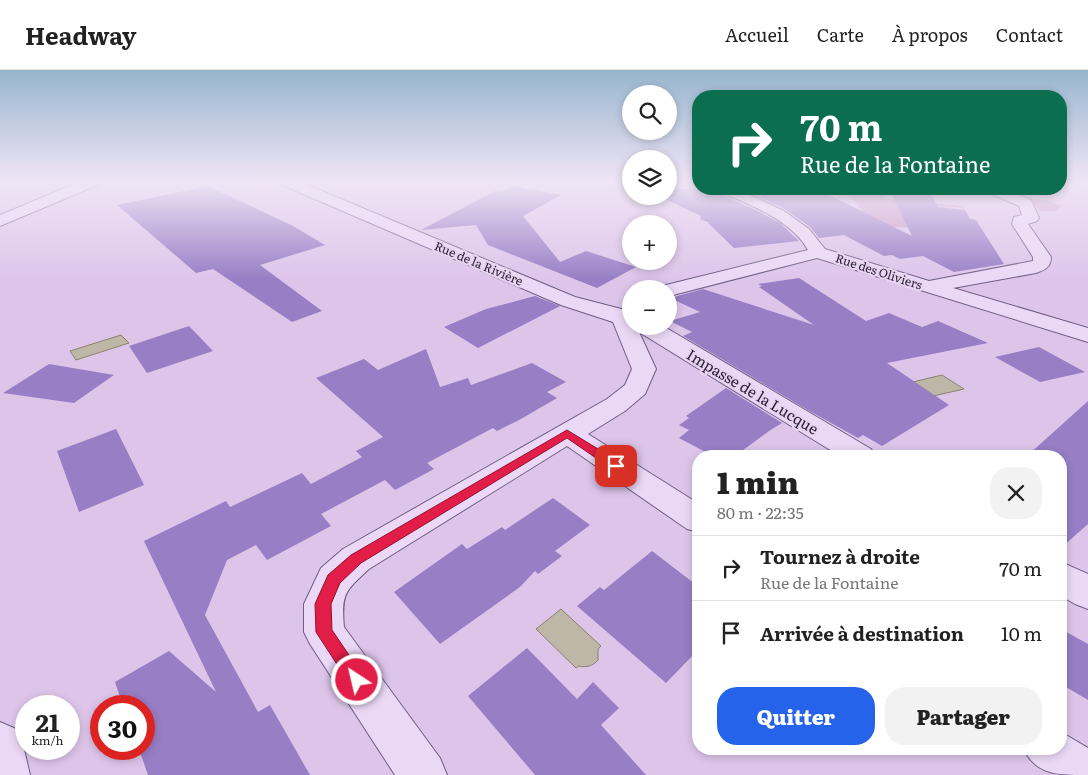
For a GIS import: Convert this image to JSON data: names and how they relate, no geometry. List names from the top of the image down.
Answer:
{
  "streets": {
    "street": ["Rue de la Rivière", "Rue des Oliviers", "Impasse de la Lucque"]
  },
  "page": {
    "header": "Headway",
    "nav": [
      "Accueil",
      "Carte",
      "À propos",
      "Contact"
    ],
    "map_buttons": ["+", "−"],
    "turn": ["70 m", "Rue de la Fontaine"],
    "heading": ["1 min", "80 m · 22:35"],
    "list": [
      {
        "name": "Tournez à droite",
        "note": "Rue de la Fontaine",
        "value": "70 m"
      },
      {
        "name": "Arrivée à destination",
        "value": "10 m"
      }
    ],
    "buttons": ["Quitter", "Partager"],
    "speed": "21 km/h",
    "limit": "30"
  }
}
